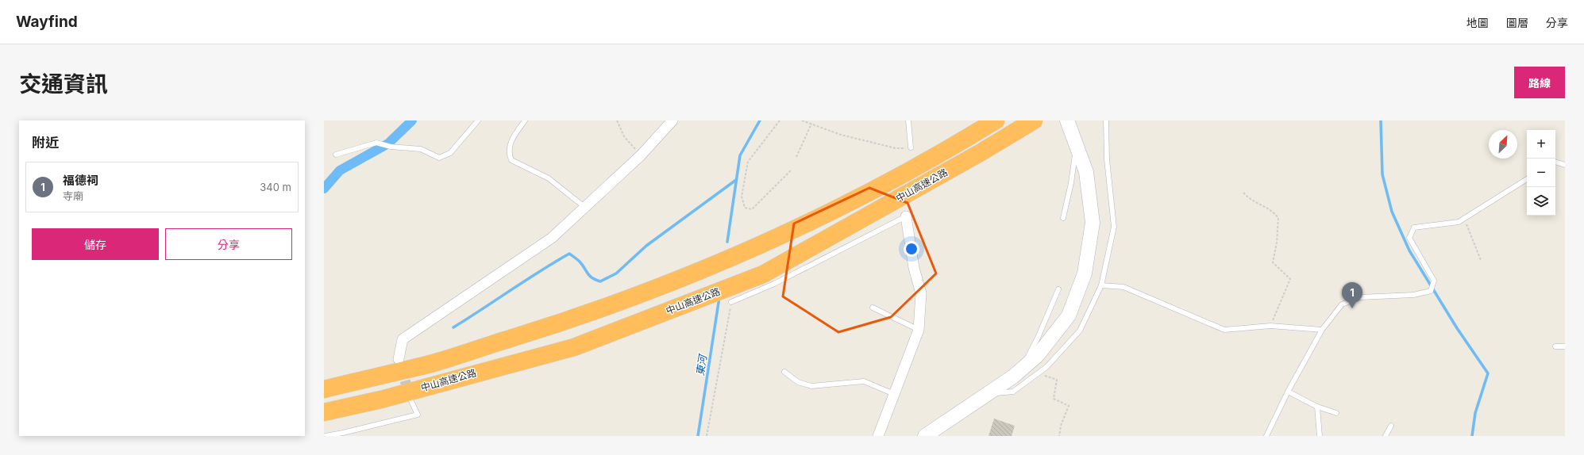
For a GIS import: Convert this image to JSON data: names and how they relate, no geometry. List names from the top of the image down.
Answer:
{
  "streets": {
    "highway": ["中山高速公路"]
  },
  "water": ["東河"],
  "north": "top right",
  "page": {
    "header": "Wayfind",
    "nav": ["地圖", "圖層", "分享"],
    "title": "交通資訊",
    "buttons": [
      "路線",
      ["儲存", "分享"]
    ],
    "heading": "附近",
    "map_buttons": ["+", "−"],
    "list": [
      {
        "mark": "1",
        "name": "福德祠",
        "note": "寺廟",
        "value": "340 m"
      }
    ],
    "pins": "1"
  }
}
